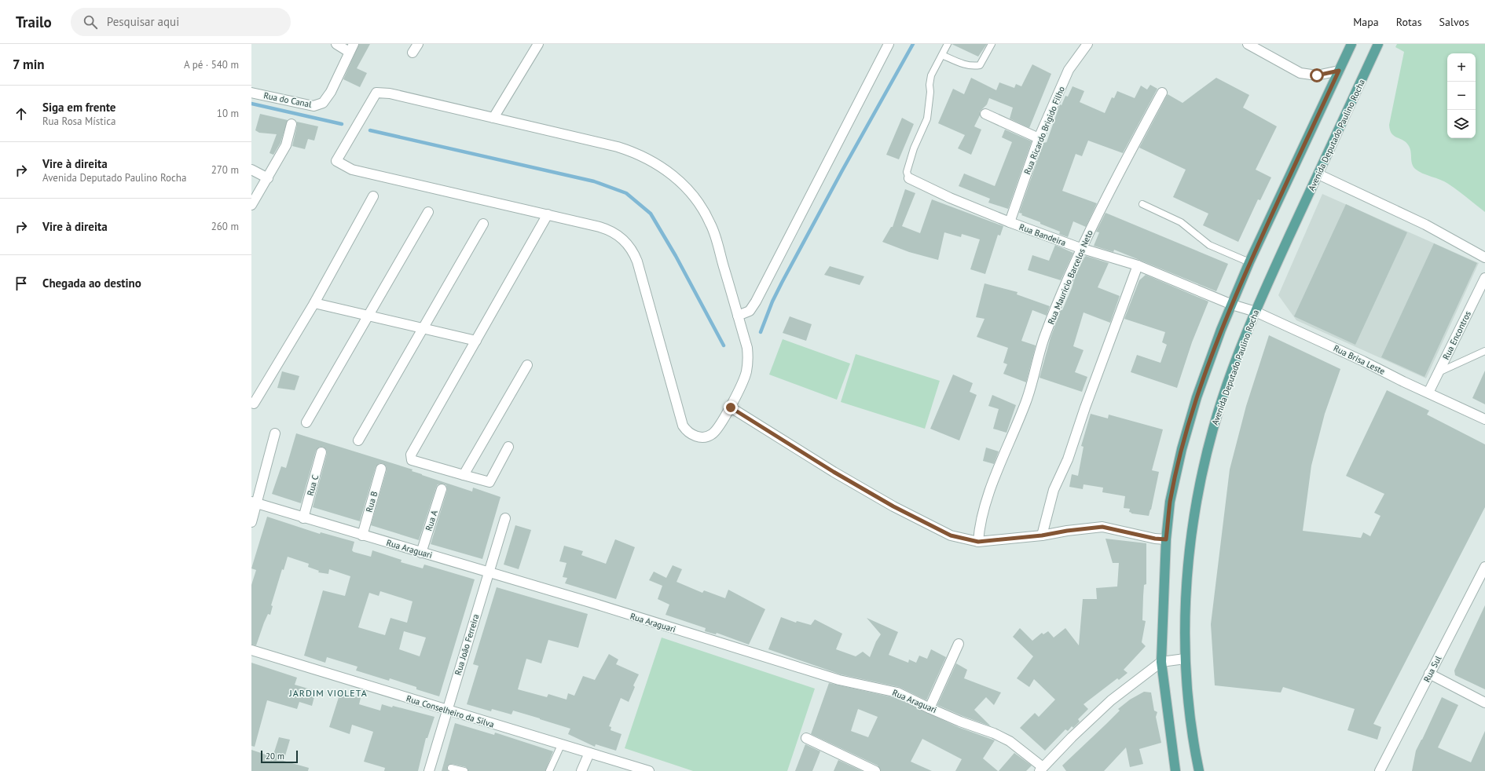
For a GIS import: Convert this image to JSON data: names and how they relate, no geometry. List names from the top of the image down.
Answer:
{
  "streets": {
    "main road": ["Avenida Deputado Paulino Rocha"],
    "street": [
      "Rua do Canal",
      "Rua Ricardo Brigido Filho",
      "Rua Bandeira",
      "Rua Mauricio Barcelos Neto",
      "Rua Encontros",
      "Rua Brisa Leste",
      "Rua C",
      "Rua B",
      "Rua A",
      "Rua Araguari",
      "Rua João Ferreira",
      "Rua Sul",
      "Rua Conselheiro da Silva"
    ]
  },
  "crossings": [
    ["Rua Ricardo Brigido Filho", "Rua Bandeira"],
    ["Avenida Deputado Paulino Rocha", "Rua Brisa Leste"],
    ["Rua Bandeira", "Rua Mauricio Barcelos Neto"],
    ["Rua Bandeira", "Rua Brisa Leste"],
    ["Rua Encontros", "Rua Brisa Leste"],
    ["Rua C", "Rua Araguari"],
    ["Rua B", "Rua Araguari"],
    ["Rua A", "Rua Araguari"],
    ["Rua Araguari", "Rua João Ferreira"],
    ["Rua João Ferreira", "Rua Conselheiro da Silva"]
  ],
  "districts": ["JARDIM VIOLETA"],
  "scale_bar": "20 m",
  "page": {
    "header": "Trailo",
    "search": "Pesquisar aqui",
    "nav": ["Mapa", "Rotas", "Salvos"],
    "heading": ["7 min", "A pé · 540 m"],
    "map_buttons": ["+", "−"],
    "list": [
      ["Siga em frente", "Rua Rosa Mística", "10 m"],
      ["Vire à direita", "Avenida Deputado Paulino Rocha", "270 m"],
      ["Vire à direita", "260 m"],
      "Chegada ao destino"
    ],
    "scale": "20 m"
  }
}
